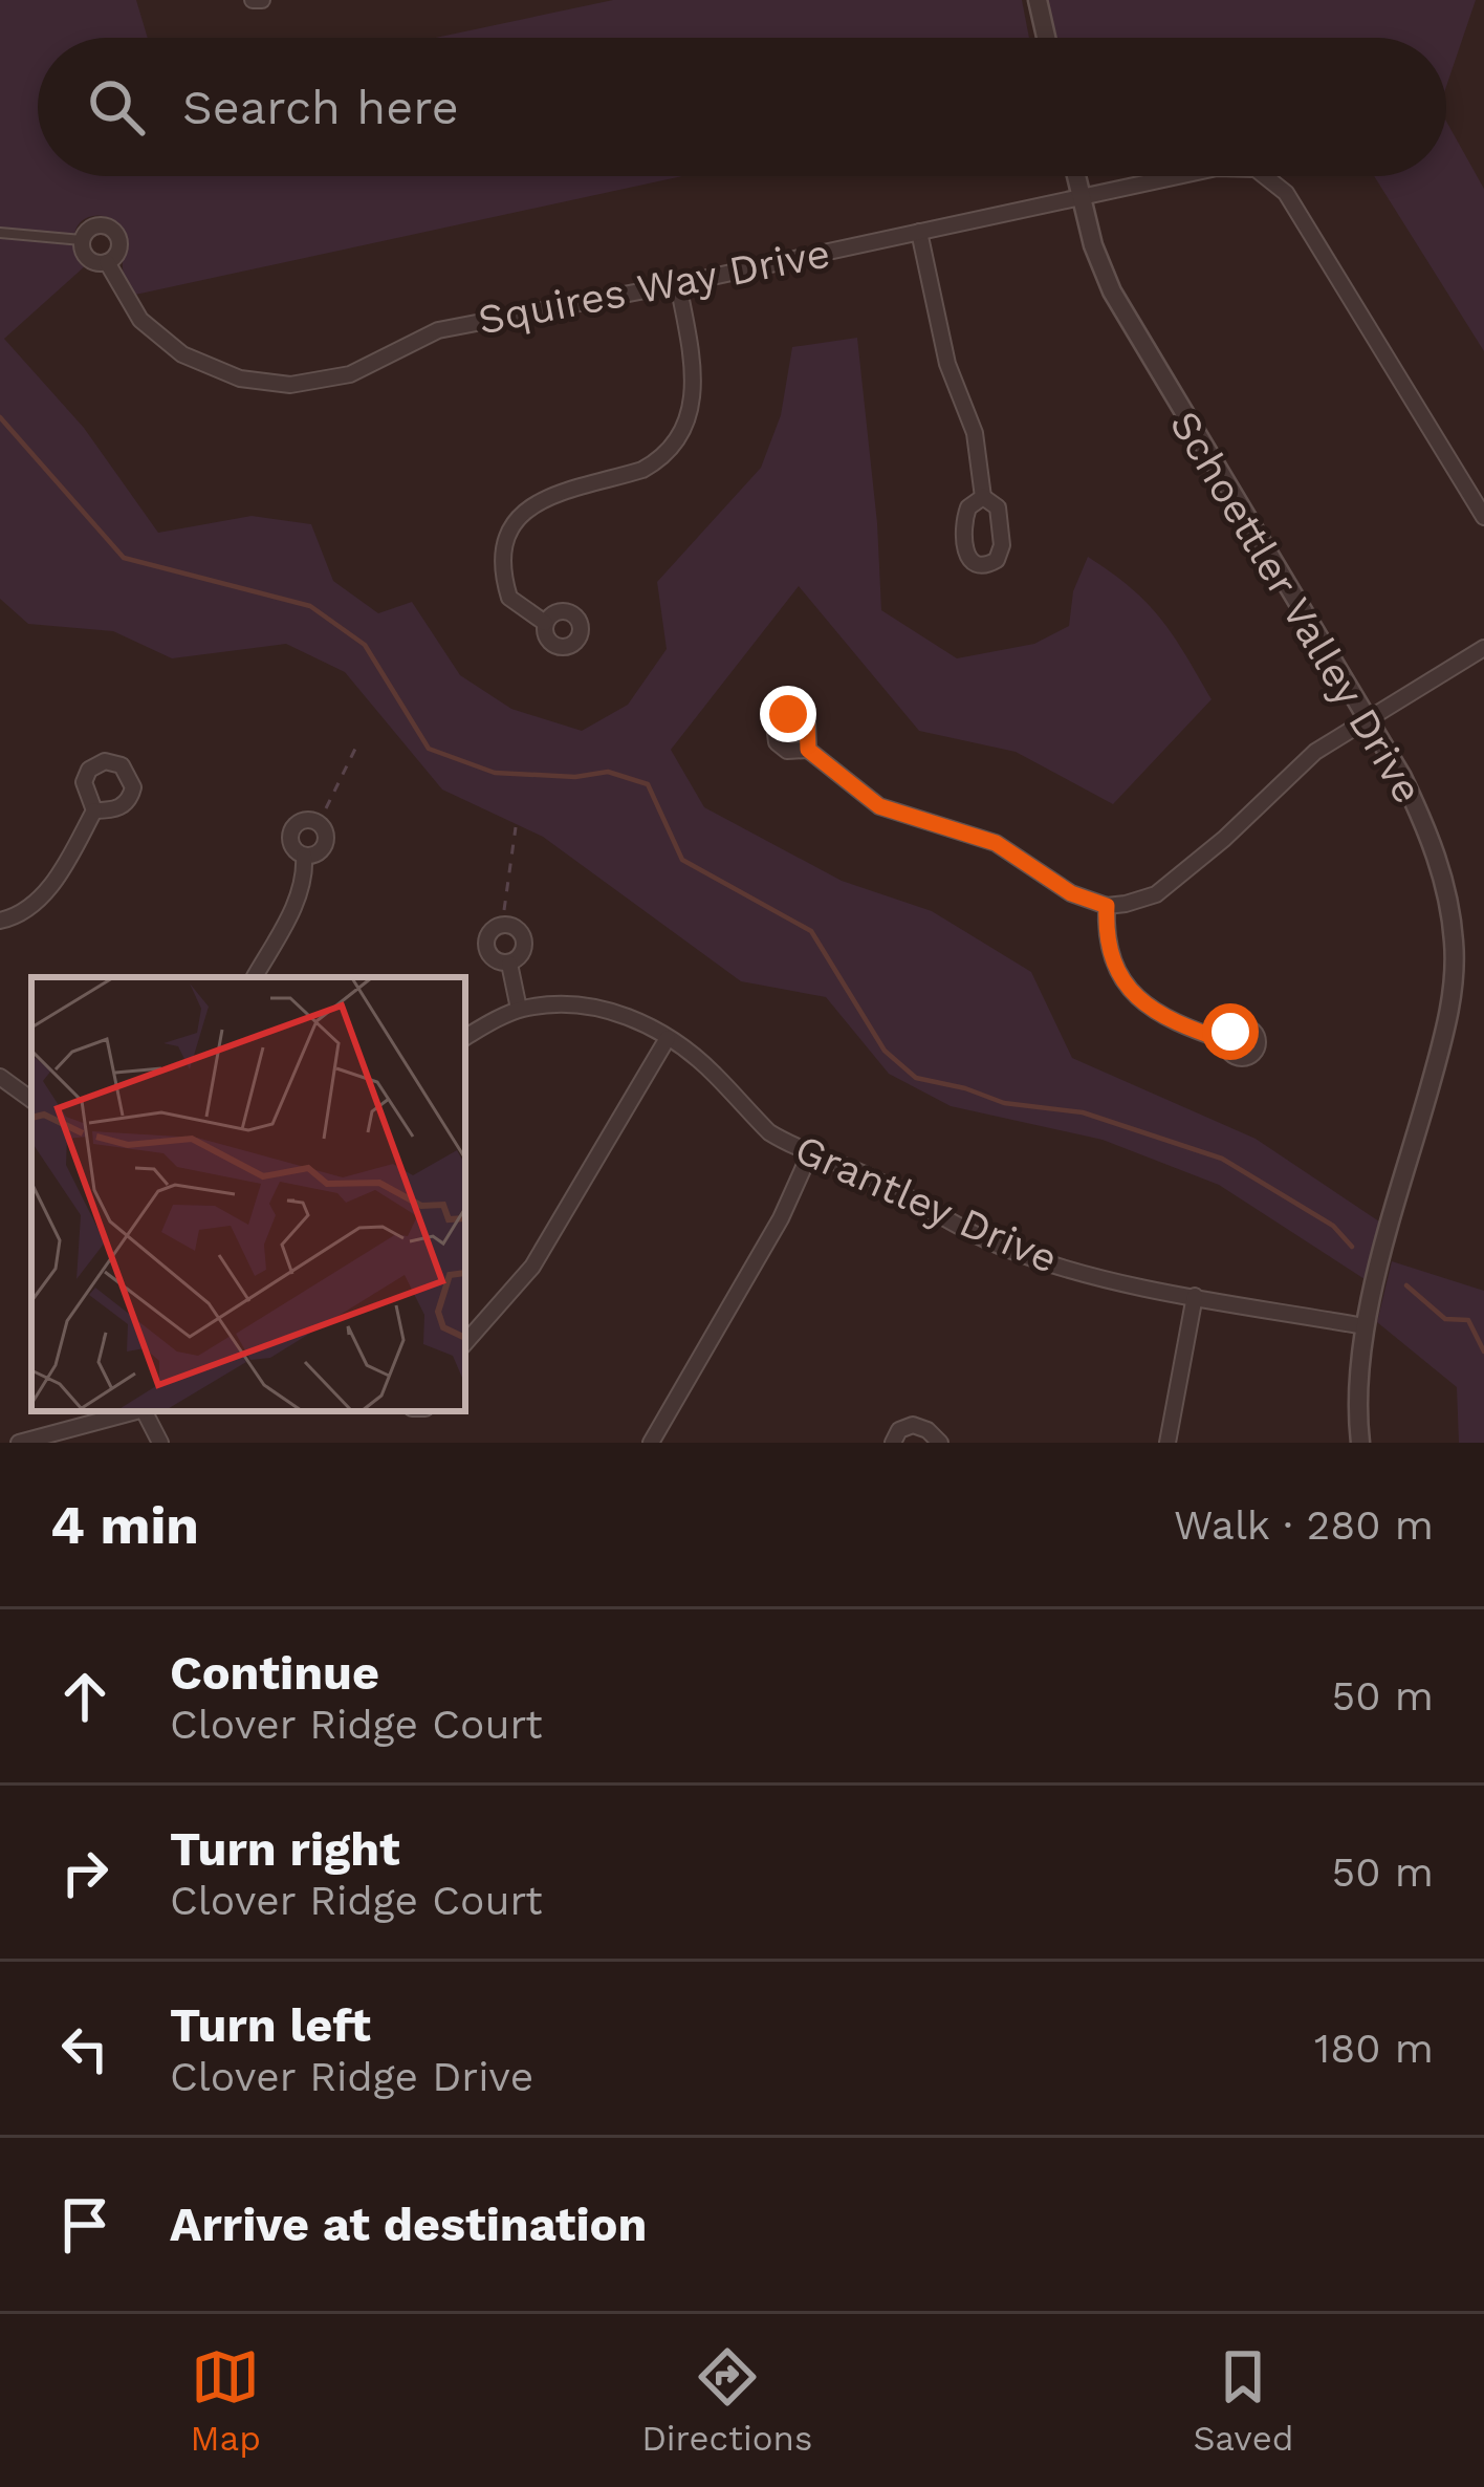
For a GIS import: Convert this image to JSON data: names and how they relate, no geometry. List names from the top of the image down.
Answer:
{
  "streets": {
    "street": ["Squires Way Drive", "Schoettler Valley Drive", "Grantley Drive"]
  },
  "crossings": [
    ["Squires Way Drive", "Schoettler Valley Drive"],
    ["Schoettler Valley Drive", "Grantley Drive"]
  ],
  "page": {
    "search": "Search here",
    "heading": ["4 min", "Walk · 280 m"],
    "list": [
      ["Continue", "Clover Ridge Court", "50 m"],
      ["Turn right", "Clover Ridge Court", "50 m"],
      ["Turn left", "Clover Ridge Drive", "180 m"],
      "Arrive at destination"
    ],
    "nav": ["Map", "Directions", "Saved"]
  }
}
